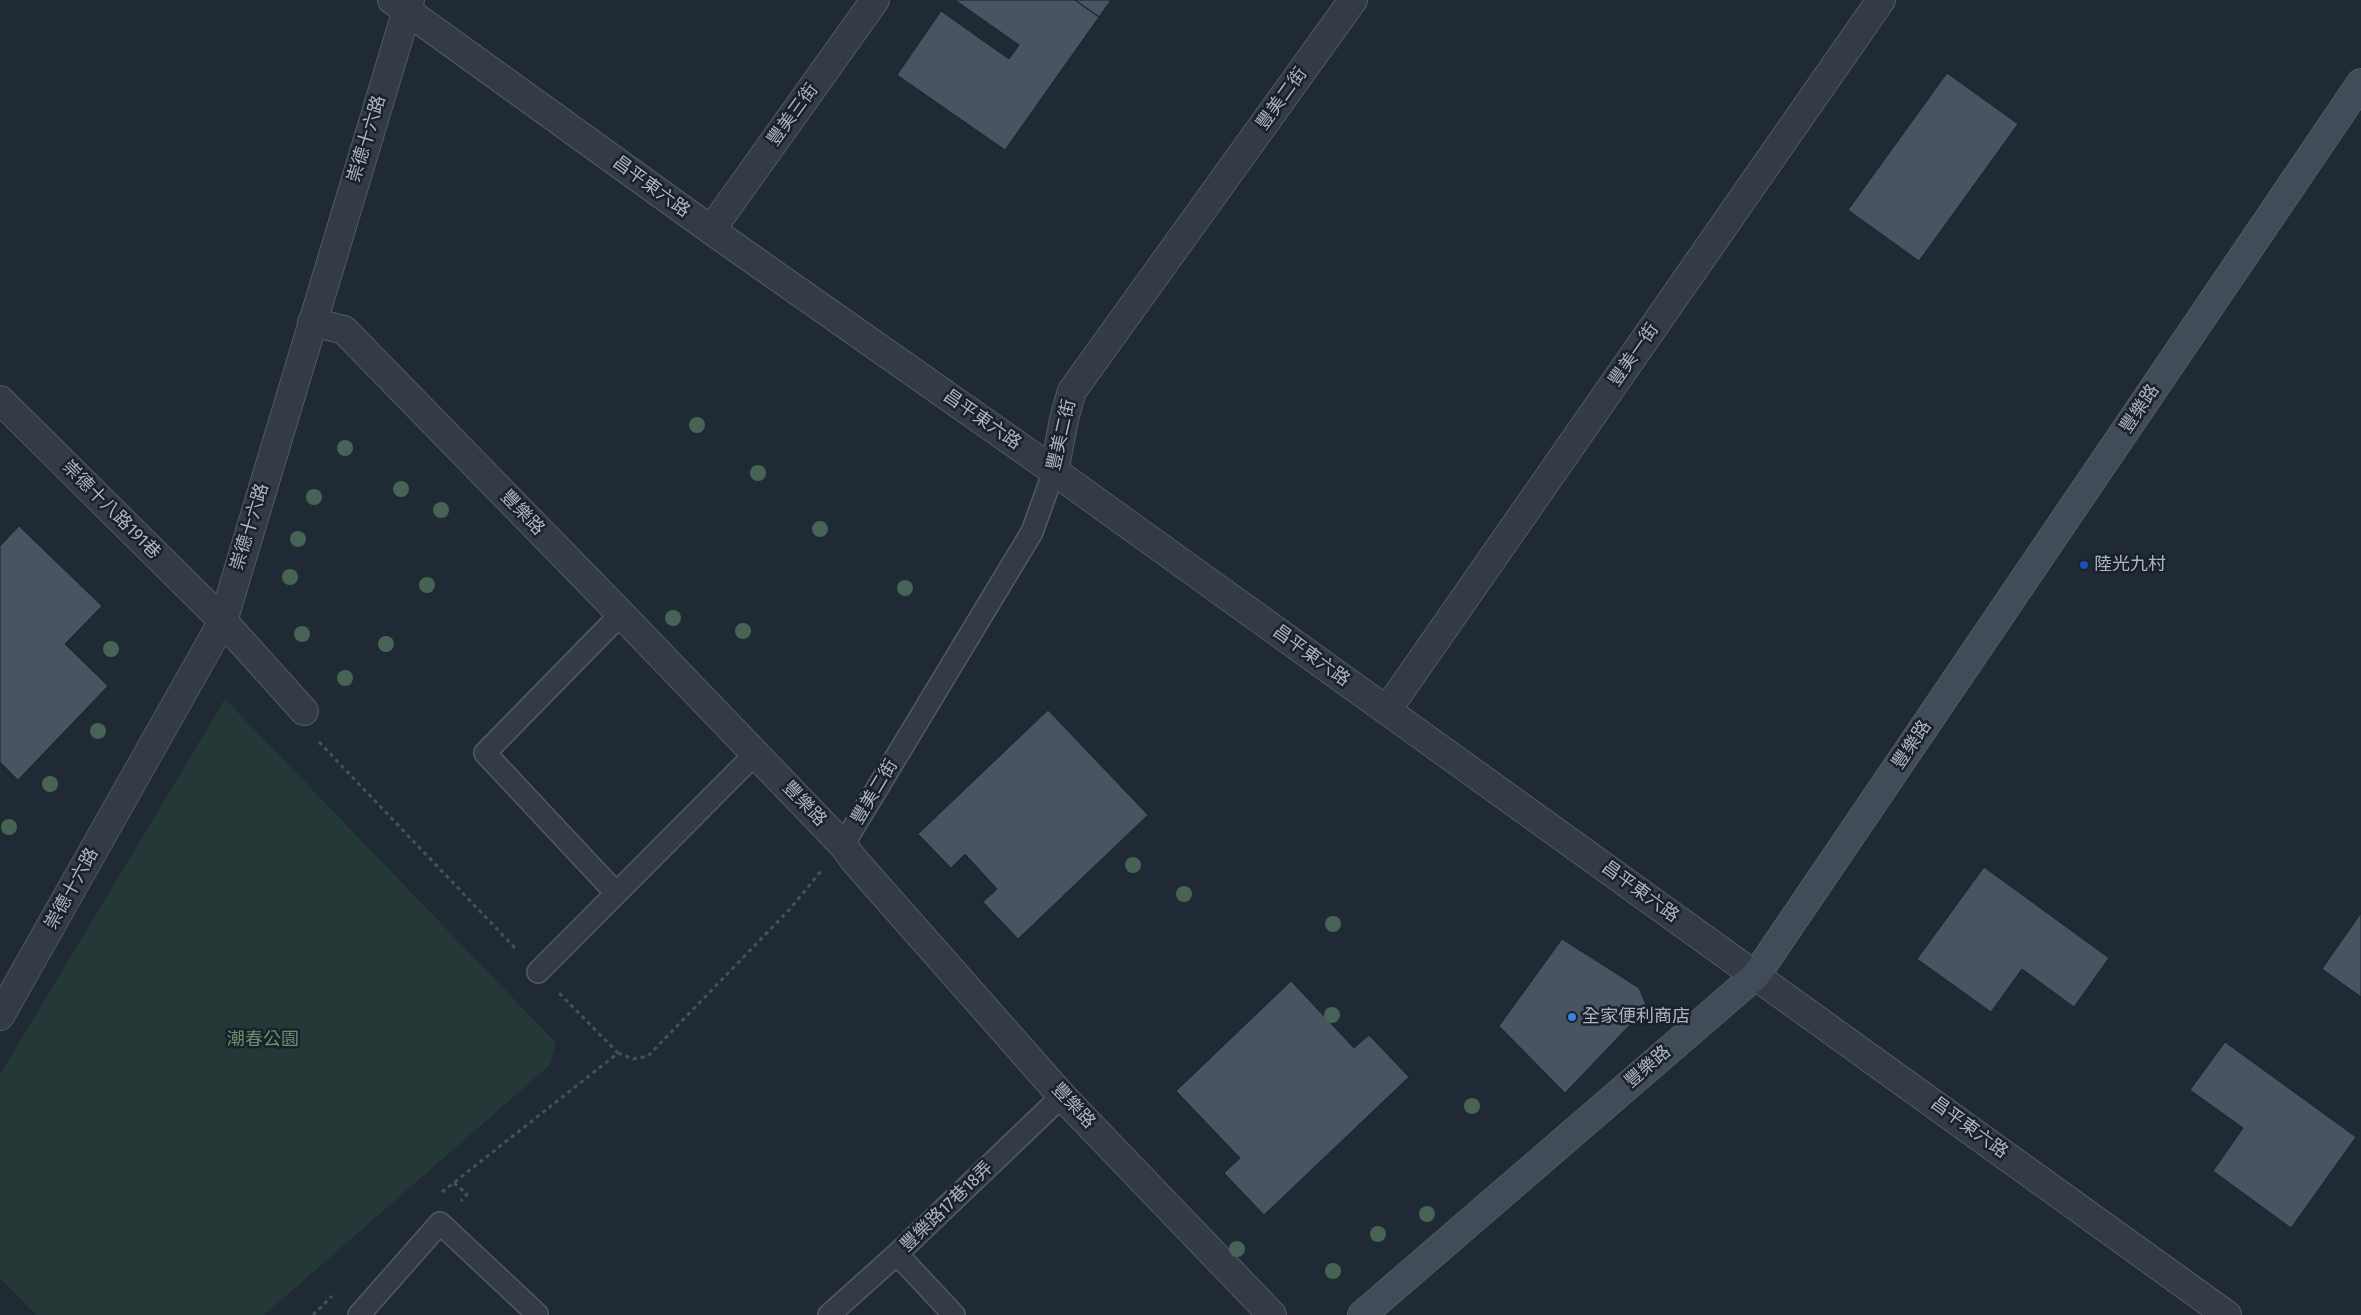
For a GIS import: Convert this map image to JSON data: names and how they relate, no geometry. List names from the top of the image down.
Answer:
{
  "streets": {
    "street": [
      "豐美二街",
      "豐美三街",
      "崇德十六路",
      "昌平東六路",
      "豐美一街",
      "豐樂路",
      "崇德十八路191巷"
    ],
    "lane": ["豐樂路17巷18弄"]
  },
  "crossings": [
    ["豐美二街", "昌平東六路"],
    ["豐美二街", "豐樂路"],
    ["豐美三街", "昌平東六路"],
    ["崇德十六路", "昌平東六路"],
    ["崇德十六路", "豐樂路"],
    ["崇德十六路", "崇德十八路191巷"],
    ["昌平東六路", "豐美一街"],
    ["昌平東六路", "豐樂路"],
    ["豐樂路", "豐樂路17巷18弄"]
  ],
  "parks": ["潮春公園"],
  "places": ["陸光九村", "全家便利商店"]
}
